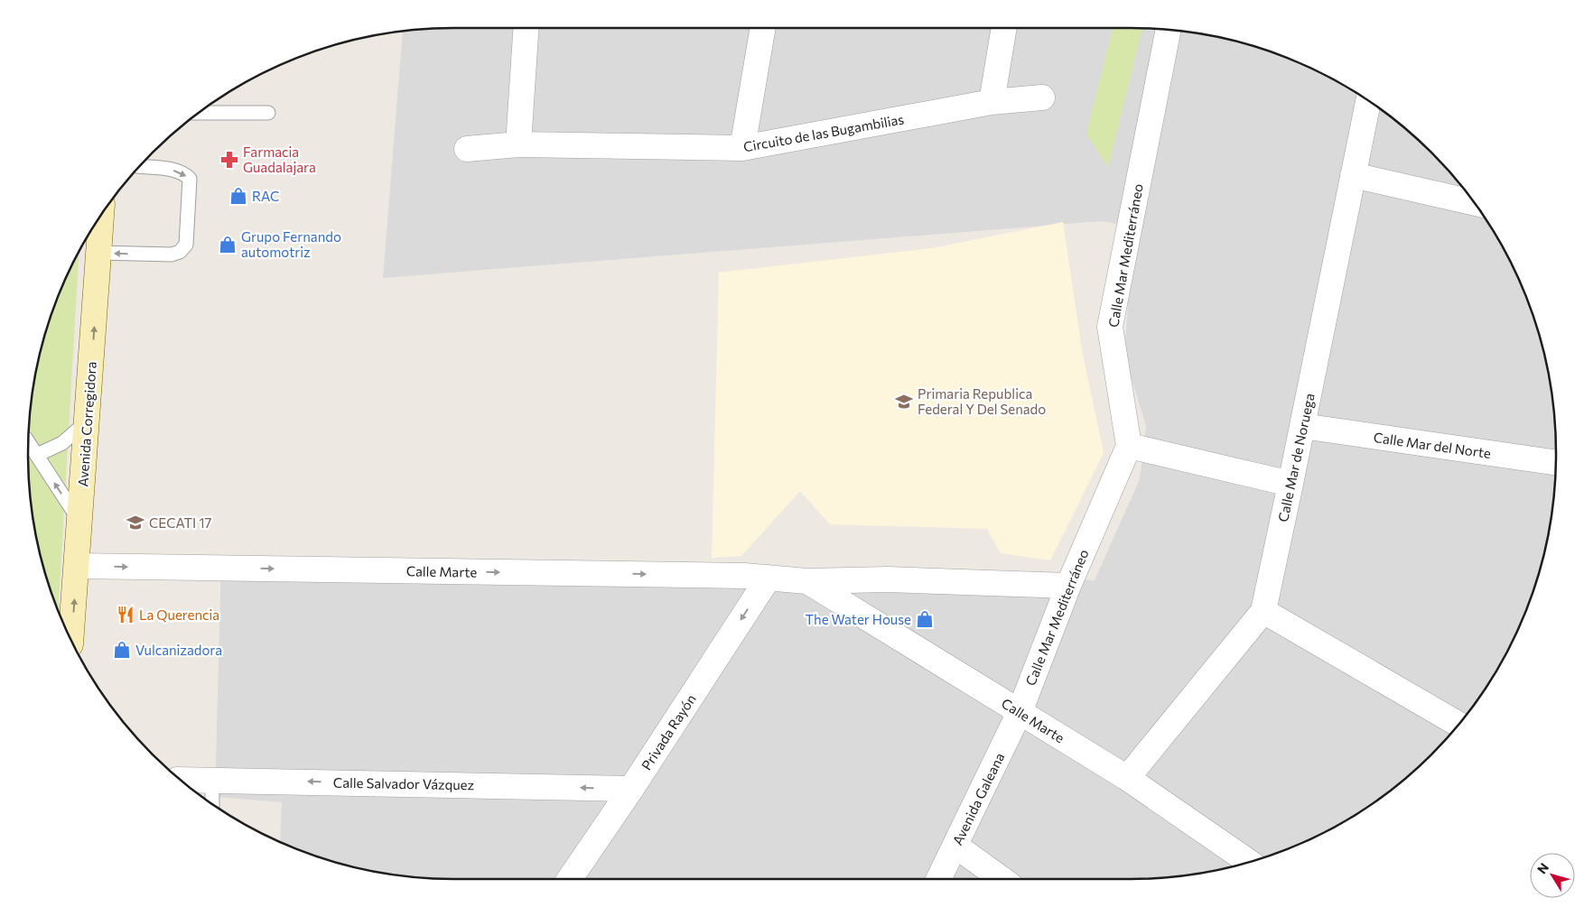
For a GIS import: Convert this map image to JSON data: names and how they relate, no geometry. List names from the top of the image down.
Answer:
{
  "streets": {
    "main road": ["Avenida Corregidora"],
    "street": [
      "Circuito de las Bugambilias",
      "Calle Mar Mediterráneo",
      "Calle Mar del Norte",
      "Calle Mar de Noruega",
      "Calle Marte",
      "Privada Rayón",
      "Calle Salvador Vázquez",
      "Avenida Galeana"
    ]
  },
  "crossings": [
    ["Calle Mar Mediterráneo", "Calle Marte"],
    ["Calle Mar Mediterráneo", "Avenida Galeana"],
    ["Avenida Corregidora", "Calle Marte"],
    ["Calle Mar del Norte", "Calle Mar de Noruega"],
    ["Calle Mar de Noruega", "Calle Marte"],
    ["Calle Marte", "Privada Rayón"],
    ["Calle Marte", "Avenida Galeana"],
    ["Privada Rayón", "Calle Salvador Vázquez"]
  ],
  "one_way": [
    "Avenida Corregidora",
    "Calle Marte",
    "Privada Rayón",
    "Calle Salvador Vázquez"
  ],
  "places": {
    "pharmacy": ["Farmacia Guadalajara"],
    "shop": [
      "RAC",
      "Grupo Fernando automotriz",
      "The Water House",
      "Vulcanizadora"
    ],
    "school or university": ["Primaria Republica Federal Y Del Senado", "CECATI 17"],
    "restaurant": ["La Querencia"]
  },
  "north": "top left"
}
